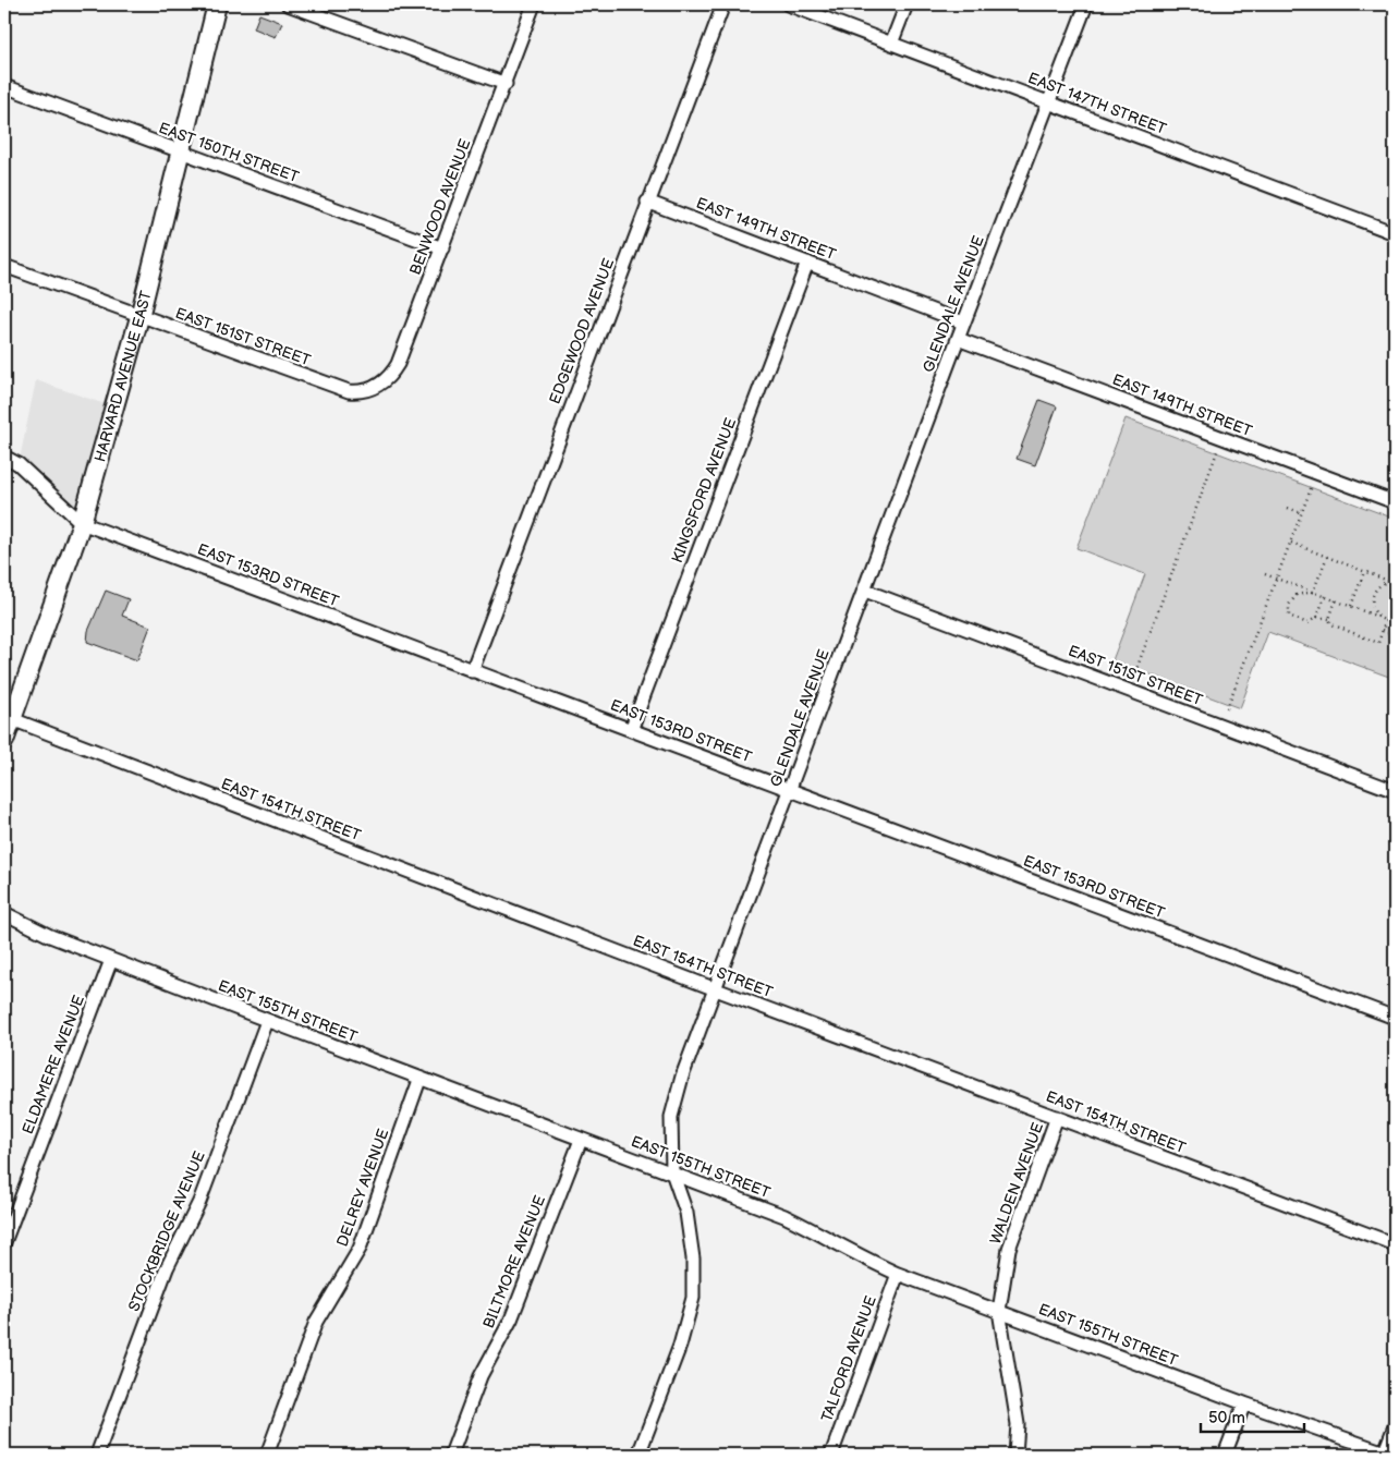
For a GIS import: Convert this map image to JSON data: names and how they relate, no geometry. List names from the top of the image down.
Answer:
{
  "streets": {
    "main road": ["HARVARD AVENUE EAST"],
    "street": [
      "EAST 147TH STREET",
      "EAST 150TH STREET",
      "BENWOOD AVENUE",
      "EAST 149TH STREET",
      "GLENDALE AVENUE",
      "EDGEWOOD AVENUE",
      "EAST 151ST STREET",
      "KINGSFORD AVENUE",
      "EAST 153RD STREET",
      "EAST 154TH STREET",
      "EAST 155TH STREET",
      "ELDAMERE AVENUE",
      "WALDEN AVENUE",
      "DELREY AVENUE",
      "STOCKBRIDGE AVENUE",
      "BILTMORE AVENUE",
      "TALFORD AVENUE"
    ]
  },
  "crossings": [
    ["EAST 147TH STREET", "GLENDALE AVENUE"],
    ["EAST 150TH STREET", "BENWOOD AVENUE"],
    ["EAST 150TH STREET", "HARVARD AVENUE EAST"],
    ["BENWOOD AVENUE", "EAST 151ST STREET"],
    ["EAST 149TH STREET", "GLENDALE AVENUE"],
    ["EAST 149TH STREET", "EDGEWOOD AVENUE"],
    ["EAST 149TH STREET", "KINGSFORD AVENUE"],
    ["GLENDALE AVENUE", "EAST 151ST STREET"],
    ["GLENDALE AVENUE", "EAST 153RD STREET"],
    ["GLENDALE AVENUE", "EAST 154TH STREET"],
    ["GLENDALE AVENUE", "EAST 155TH STREET"],
    ["EDGEWOOD AVENUE", "EAST 153RD STREET"],
    ["EAST 151ST STREET", "HARVARD AVENUE EAST"],
    ["HARVARD AVENUE EAST", "EAST 153RD STREET"],
    ["HARVARD AVENUE EAST", "EAST 154TH STREET"],
    ["KINGSFORD AVENUE", "EAST 153RD STREET"],
    ["EAST 154TH STREET", "WALDEN AVENUE"],
    ["EAST 155TH STREET", "ELDAMERE AVENUE"],
    ["EAST 155TH STREET", "WALDEN AVENUE"],
    ["EAST 155TH STREET", "DELREY AVENUE"],
    ["EAST 155TH STREET", "STOCKBRIDGE AVENUE"],
    ["EAST 155TH STREET", "BILTMORE AVENUE"],
    ["EAST 155TH STREET", "TALFORD AVENUE"]
  ],
  "scale_bar": "50 m"
}
